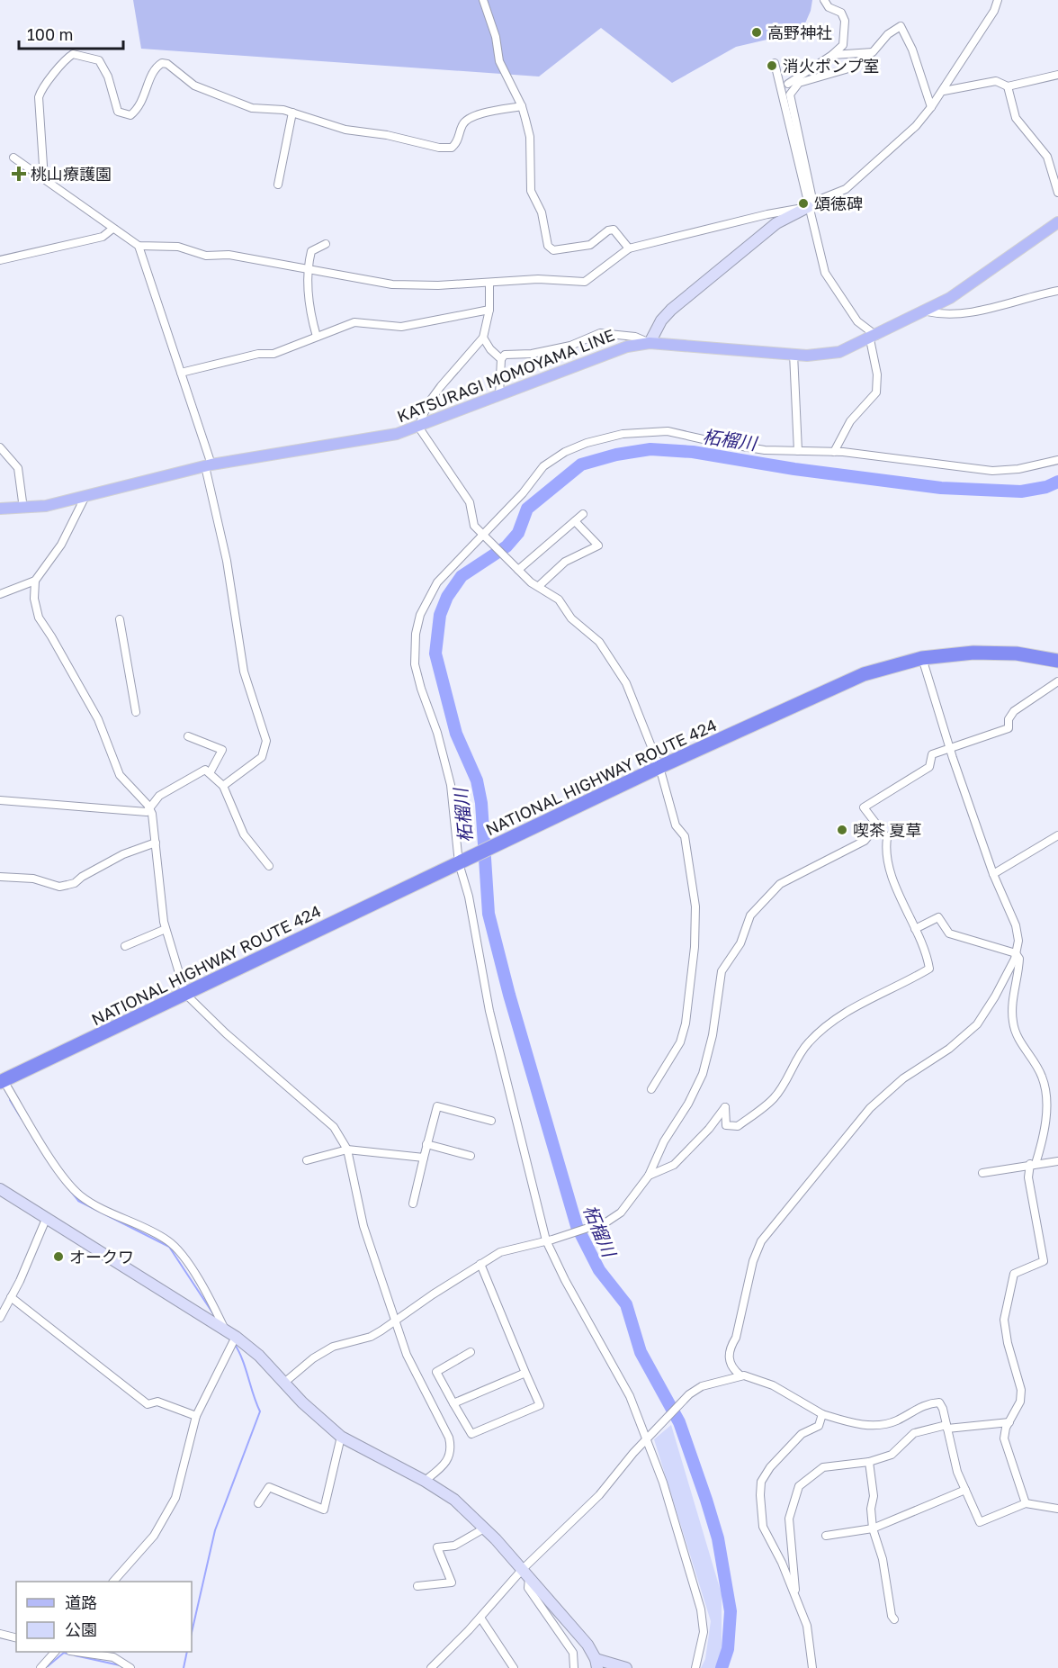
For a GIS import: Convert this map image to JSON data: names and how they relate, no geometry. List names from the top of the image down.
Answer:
{
  "streets": {
    "highway": ["NATIONAL HIGHWAY ROUTE 424"],
    "main road": ["KATSURAGI MOMOYAMA LINE"]
  },
  "water": ["柘榴川"],
  "places": {
    "other": [
      "高野神社",
      "消火ポンプ室",
      "頌徳碑",
      "喫茶 夏草",
      "オークワ"
    ],
    "health": ["桃山療護園"]
  },
  "legend": ["道路", "公園"],
  "scale_bar": "100 m"
}
